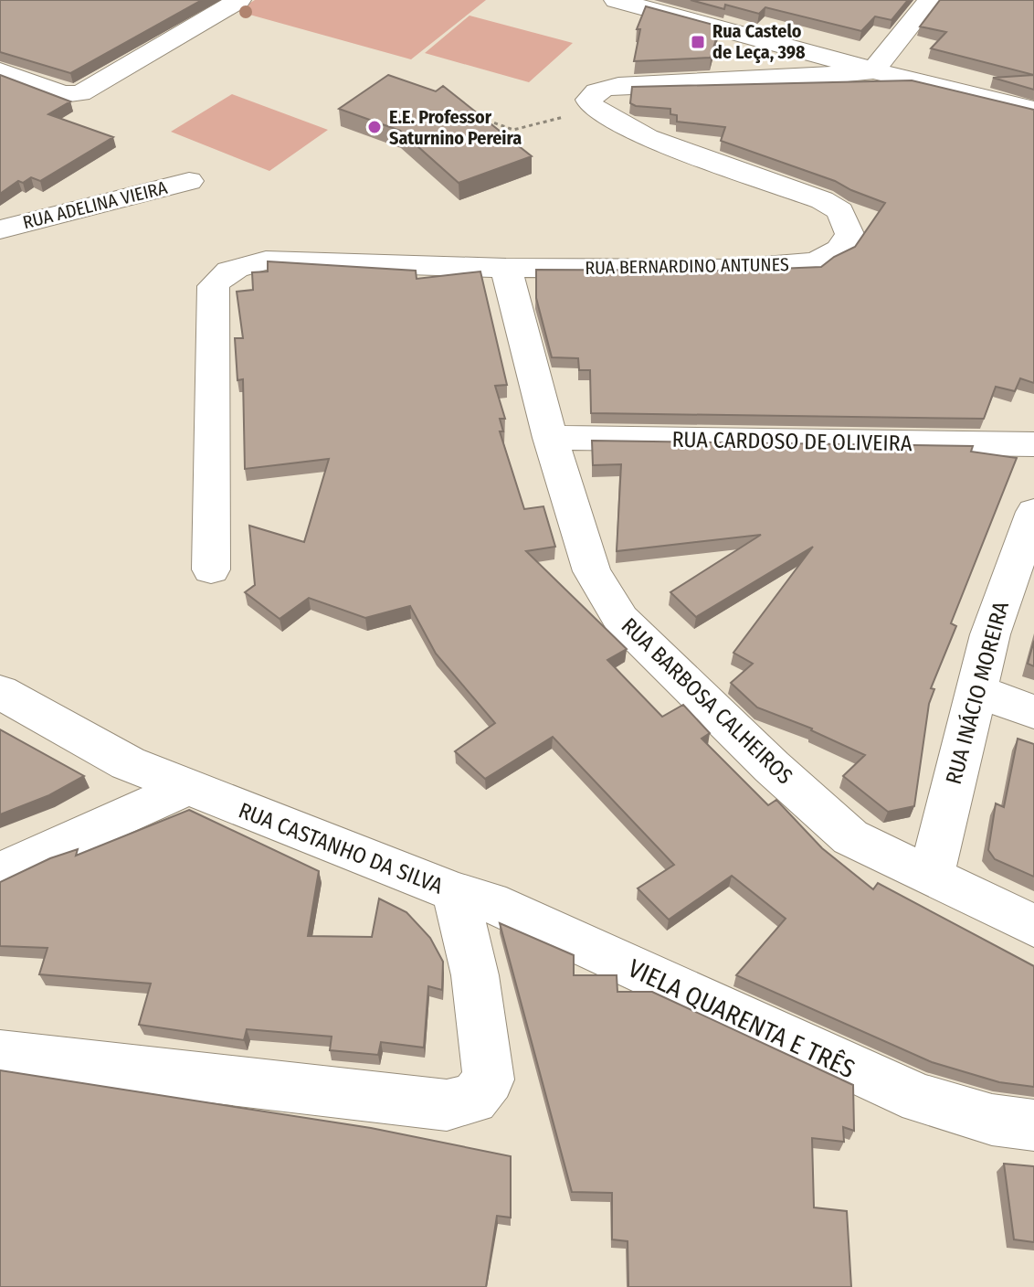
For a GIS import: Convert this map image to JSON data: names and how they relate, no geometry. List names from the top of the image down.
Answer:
{
  "streets": {
    "street": [
      "RUA ADELINA VIEIRA",
      "RUA BERNARDINO ANTUNES",
      "RUA CARDOSO DE OLIVEIRA",
      "RUA INÁCIO MOREIRA",
      "RUA BARBOSA CALHEIROS",
      "RUA CASTANHO DA SILVA",
      "VIELA QUARENTA E TRÊS"
    ]
  },
  "crossings": [
    ["RUA BERNARDINO ANTUNES", "RUA BARBOSA CALHEIROS"],
    ["RUA CARDOSO DE OLIVEIRA", "RUA BARBOSA CALHEIROS"],
    ["RUA INÁCIO MOREIRA", "RUA BARBOSA CALHEIROS"],
    ["RUA CASTANHO DA SILVA", "VIELA QUARENTA E TRÊS"]
  ],
  "places": {
    "transit": ["Rua Castelo de Leça, 398"],
    "other": ["E.E. Professor Saturnino Pereira"]
  }
}
